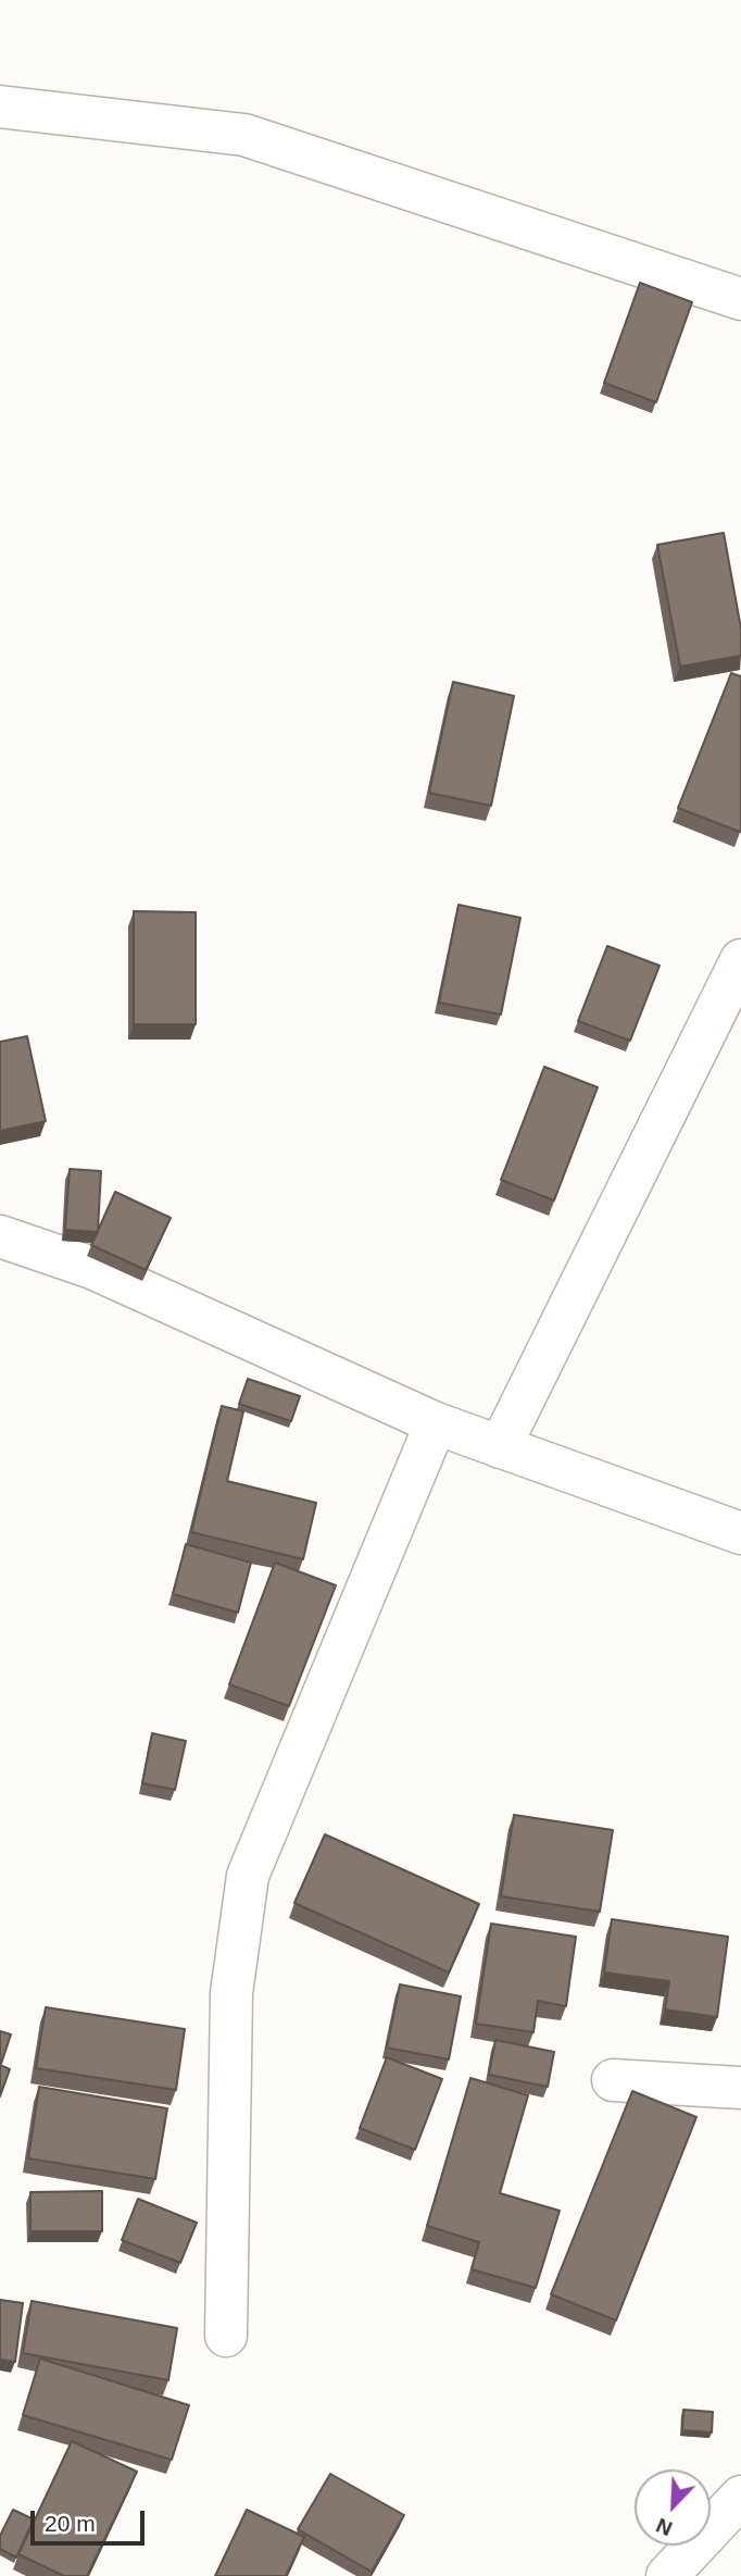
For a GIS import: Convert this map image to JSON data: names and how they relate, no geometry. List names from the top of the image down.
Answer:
{
  "scale_bar": "20 m",
  "north": "bottom left"
}
